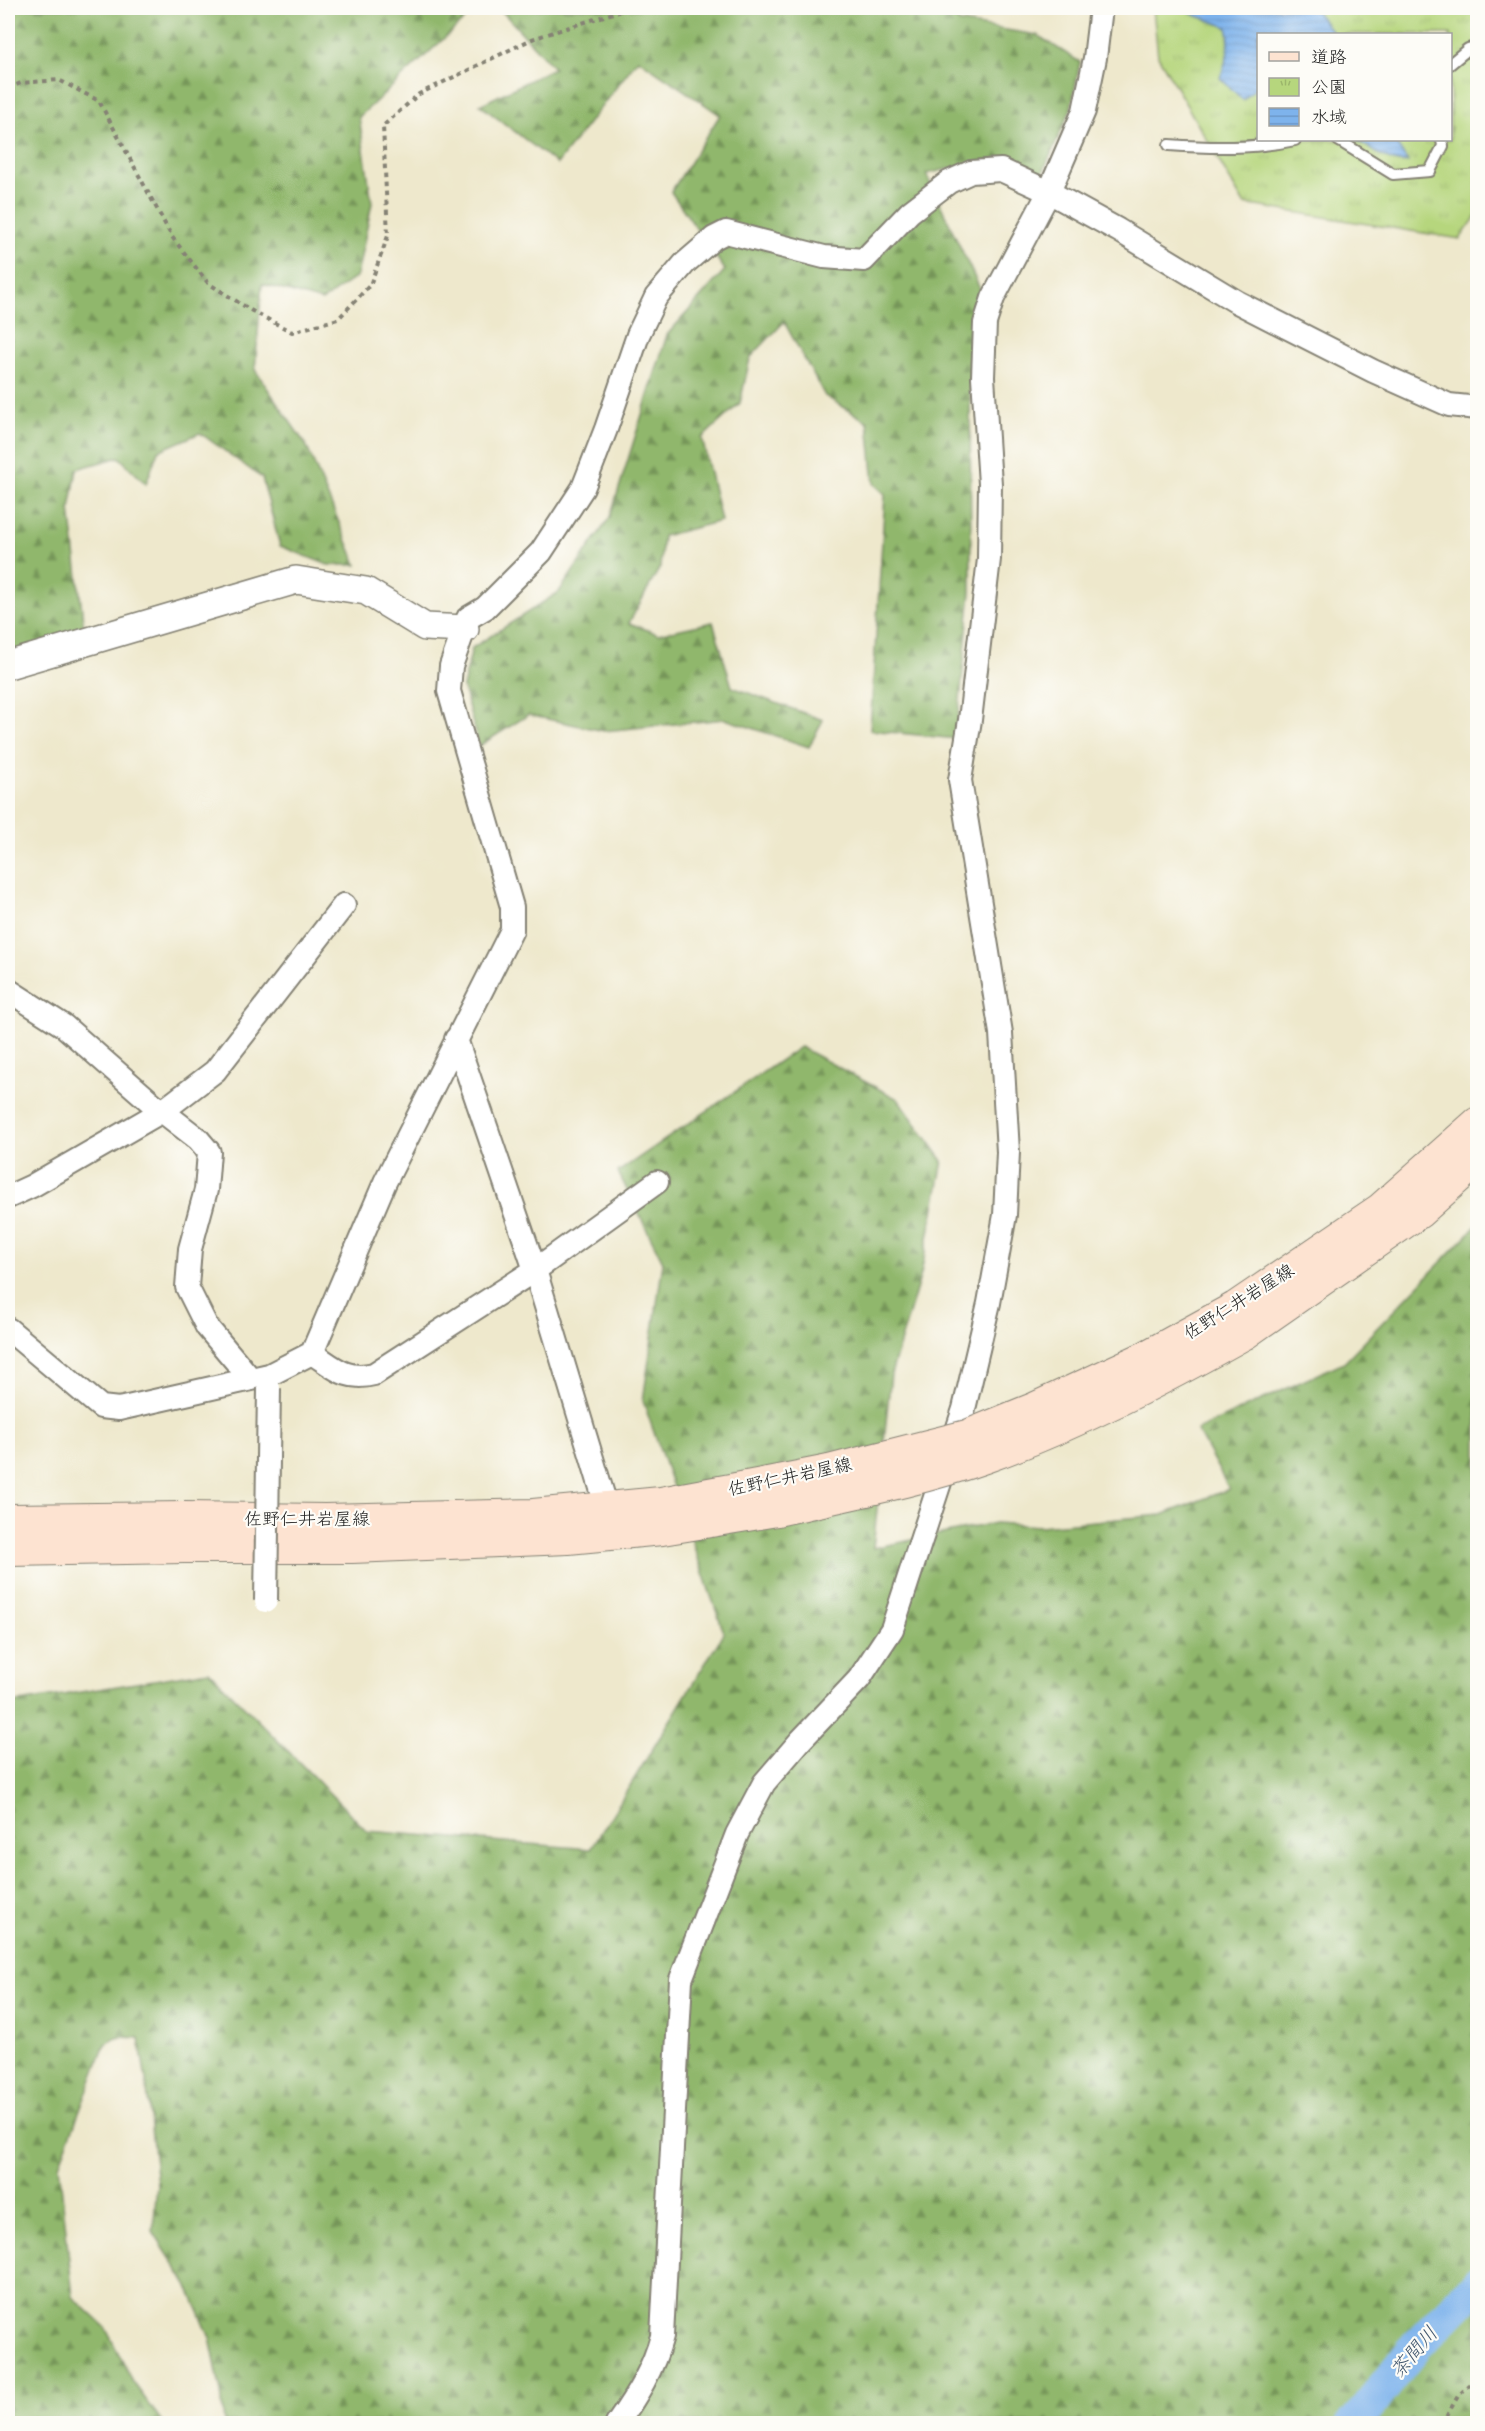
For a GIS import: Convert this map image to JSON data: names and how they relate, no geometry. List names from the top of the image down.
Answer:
{
  "streets": {
    "main road": ["佐野仁井岩屋線"]
  },
  "water": ["茶間川"],
  "legend": ["道路", "公園", "水域"]
}
